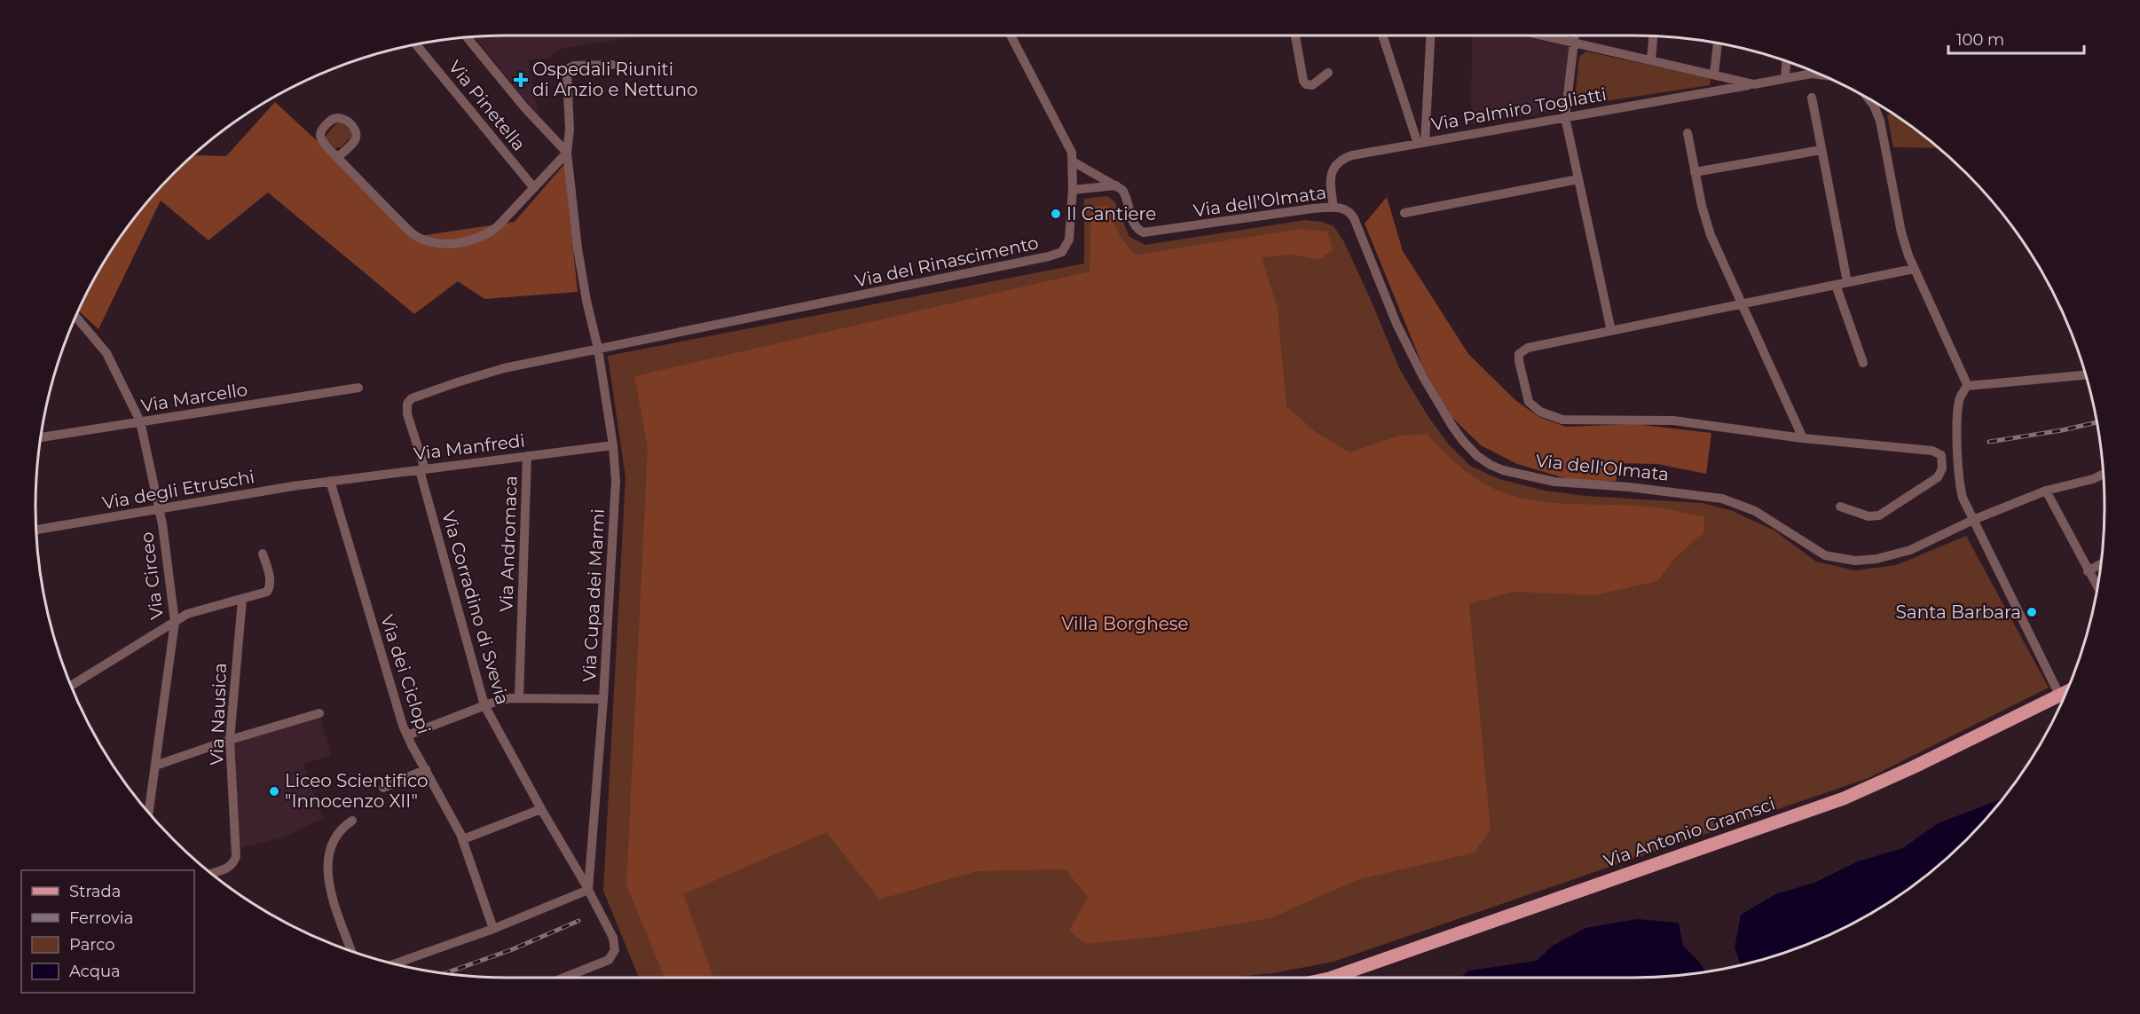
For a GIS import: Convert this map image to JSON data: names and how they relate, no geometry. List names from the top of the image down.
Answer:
{
  "streets": {
    "main road": ["Via Antonio Gramsci"],
    "street": [
      "Via Pinetella",
      "Via Palmiro Togliatti",
      "Via dell'Olmata",
      "Via del Rinascimento",
      "Via Marcello",
      "Via Manfredi",
      "Via degli Etruschi",
      "Via Andromaca",
      "Via Circeo",
      "Via Cupa dei Marmi",
      "Via Corradino di Svevia",
      "Via dei Ciclopi",
      "Via Nausica"
    ]
  },
  "crossings": [
    ["Via Palmiro Togliatti", "Via dell'Olmata"],
    ["Via dell'Olmata", "Via del Rinascimento"],
    ["Via del Rinascimento", "Via Manfredi"],
    ["Via del Rinascimento", "Via Cupa dei Marmi"],
    ["Via del Rinascimento", "Via Corradino di Svevia"],
    ["Via Marcello", "Via Circeo"],
    ["Via Manfredi", "Via degli Etruschi"],
    ["Via Manfredi", "Via Andromaca"],
    ["Via Manfredi", "Via Cupa dei Marmi"],
    ["Via Manfredi", "Via Corradino di Svevia"],
    ["Via Manfredi", "Via dei Ciclopi"],
    ["Via degli Etruschi", "Via Circeo"],
    ["Via degli Etruschi", "Via dei Ciclopi"],
    ["Via Cupa dei Marmi", "Via Corradino di Svevia"]
  ],
  "parks": ["Villa Borghese"],
  "places": {
    "health": ["Ospedali Riuniti di Anzio e Nettuno"],
    "other": ["Il Cantiere", "Santa Barbara", "Liceo Scientifico \"Innocenzo XII\""]
  },
  "legend": [
    "Strada",
    "Ferrovia",
    "Parco",
    "Acqua"
  ],
  "scale_bar": "100 m"
}
